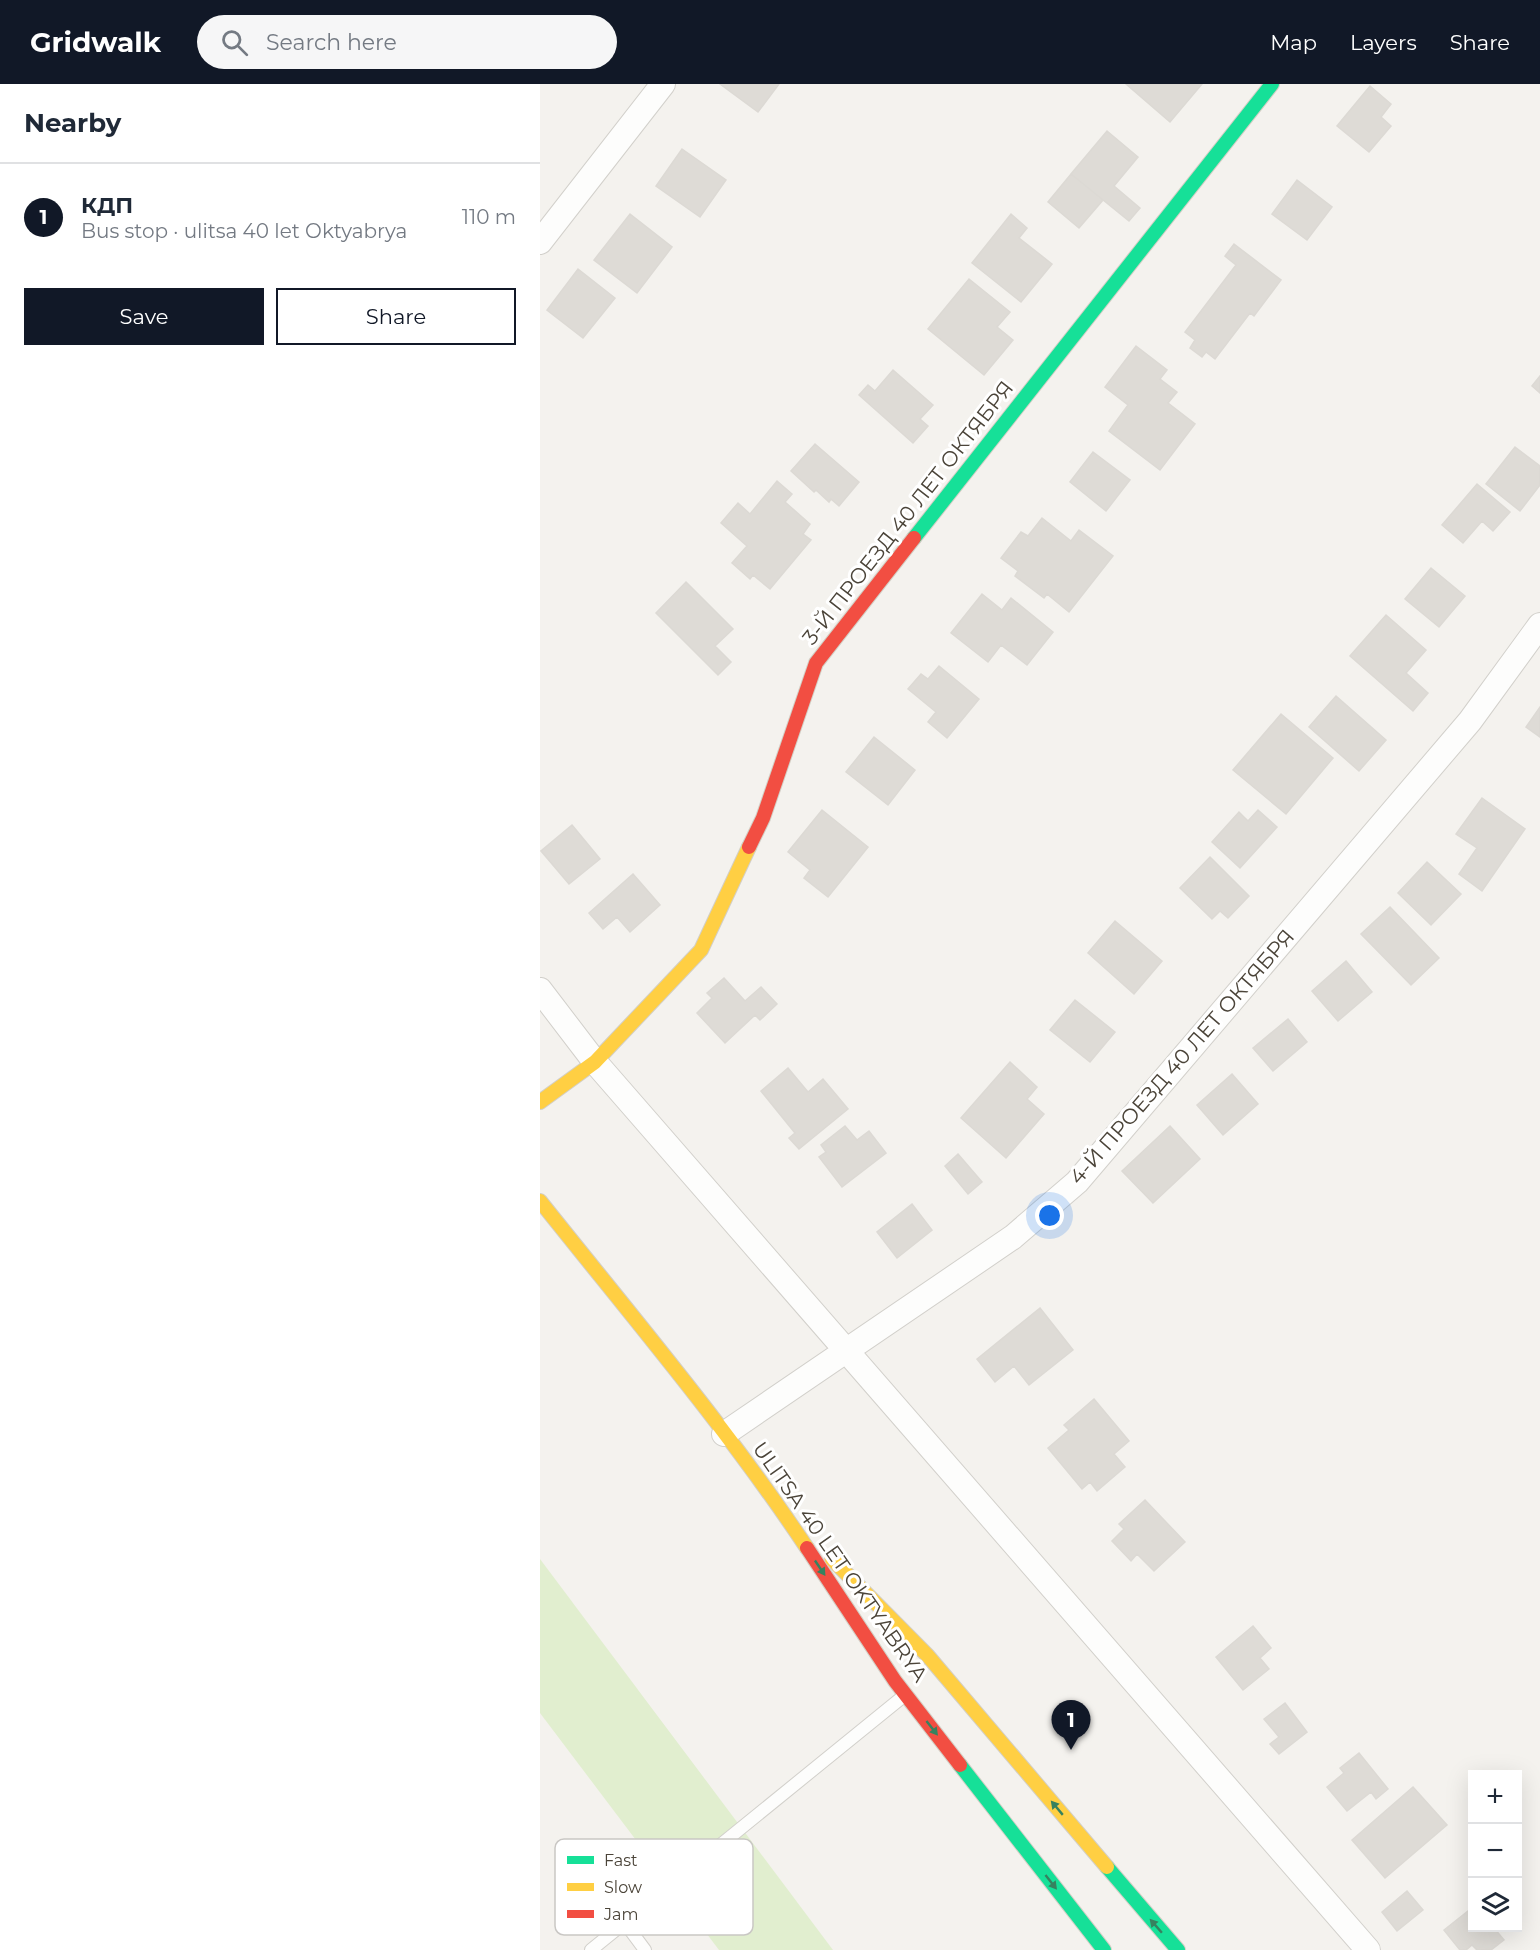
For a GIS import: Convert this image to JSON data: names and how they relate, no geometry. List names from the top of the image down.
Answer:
{
  "streets": {
    "main road": ["3-Й ПРОЕЗД 40 ЛЕТ ОКТЯБРЯ", "ULITSA 40 LET OKTYABRYA"],
    "street": ["4-Й ПРОЕЗД 40 ЛЕТ ОКТЯБРЯ"]
  },
  "crossings": [
    ["4-Й ПРОЕЗД 40 ЛЕТ ОКТЯБРЯ", "ULITSA 40 LET OKTYABRYA"]
  ],
  "legend": ["Fast", "Slow", "Jam"],
  "page": {
    "header": "Gridwalk",
    "search": "Search here",
    "nav": ["Map", "Layers", "Share"],
    "heading": "Nearby",
    "list": [
      {
        "mark": "1",
        "name": "КДП",
        "note": "Bus stop · ulitsa 40 let Oktyabrya",
        "value": "110 m"
      }
    ],
    "buttons": ["Save", "Share"],
    "pins": "1",
    "map_buttons": ["+", "−"]
  }
}
